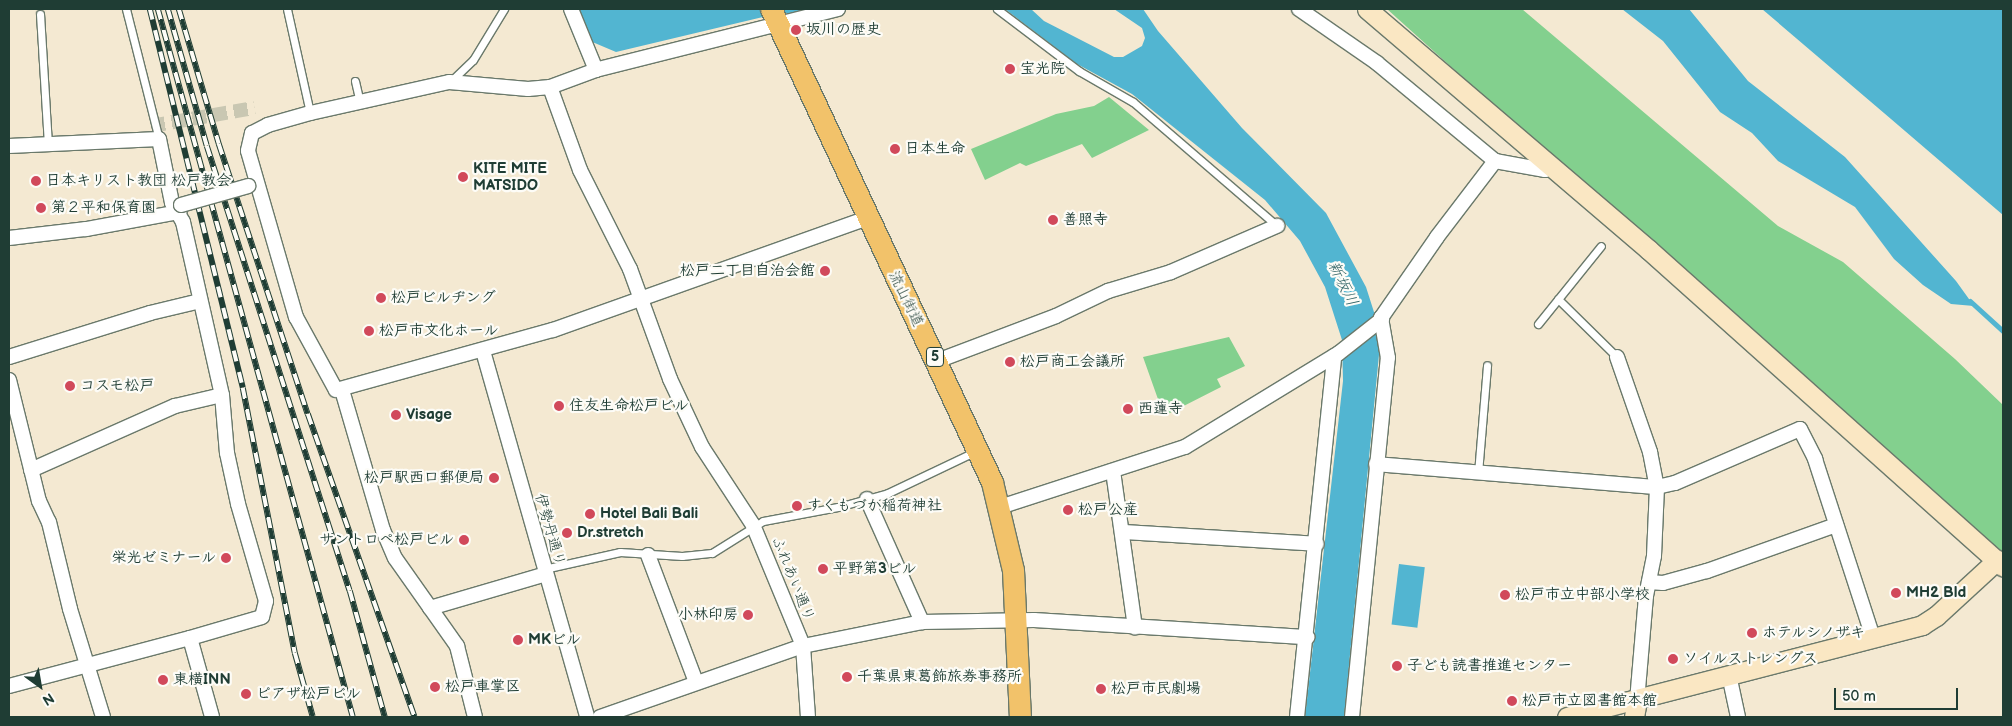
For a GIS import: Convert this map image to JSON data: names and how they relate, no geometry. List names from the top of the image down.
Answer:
{
  "streets": {
    "main road": ["流山街道", "5"],
    "street": ["伊勢丹通り", "ふれあい通り"]
  },
  "water": ["新坂川"],
  "places": [
    "坂川の歴史",
    "宝光院",
    "日本生命",
    "KITE MITE MATSIDO",
    "日本キリスト教団 松戸教会",
    "第２平和保育園",
    "善照寺",
    "松戸二丁目自治会館",
    "松戸ビルヂング",
    "松戸市文化ホール",
    "松戸商工会議所",
    "コスモ松戸",
    "住友生命松戸ビル",
    "西蓮寺",
    "Visage",
    "松戸駅西口郵便局",
    "すくもづか稲荷神社",
    "松戸公産",
    "Hotel Bali Bali",
    "Dr.stretch",
    "サントロペ松戸ビル",
    "栄光ゼミナール",
    "平野第3ビル",
    "MH2 Bld",
    "松戸市立中部小学校",
    "小林印房",
    "ホテルシノザキ",
    "MKビル",
    "ソイルストレングス",
    "子ども読書推進センター",
    "千葉県東葛飾旅券事務所",
    "東横INN",
    "松戸車掌区",
    "松戸市民劇場",
    "ピアザ松戸ビル",
    "松戸市立図書館本館"
  ],
  "scale_bar": "50 m",
  "north": "bottom right"
}
